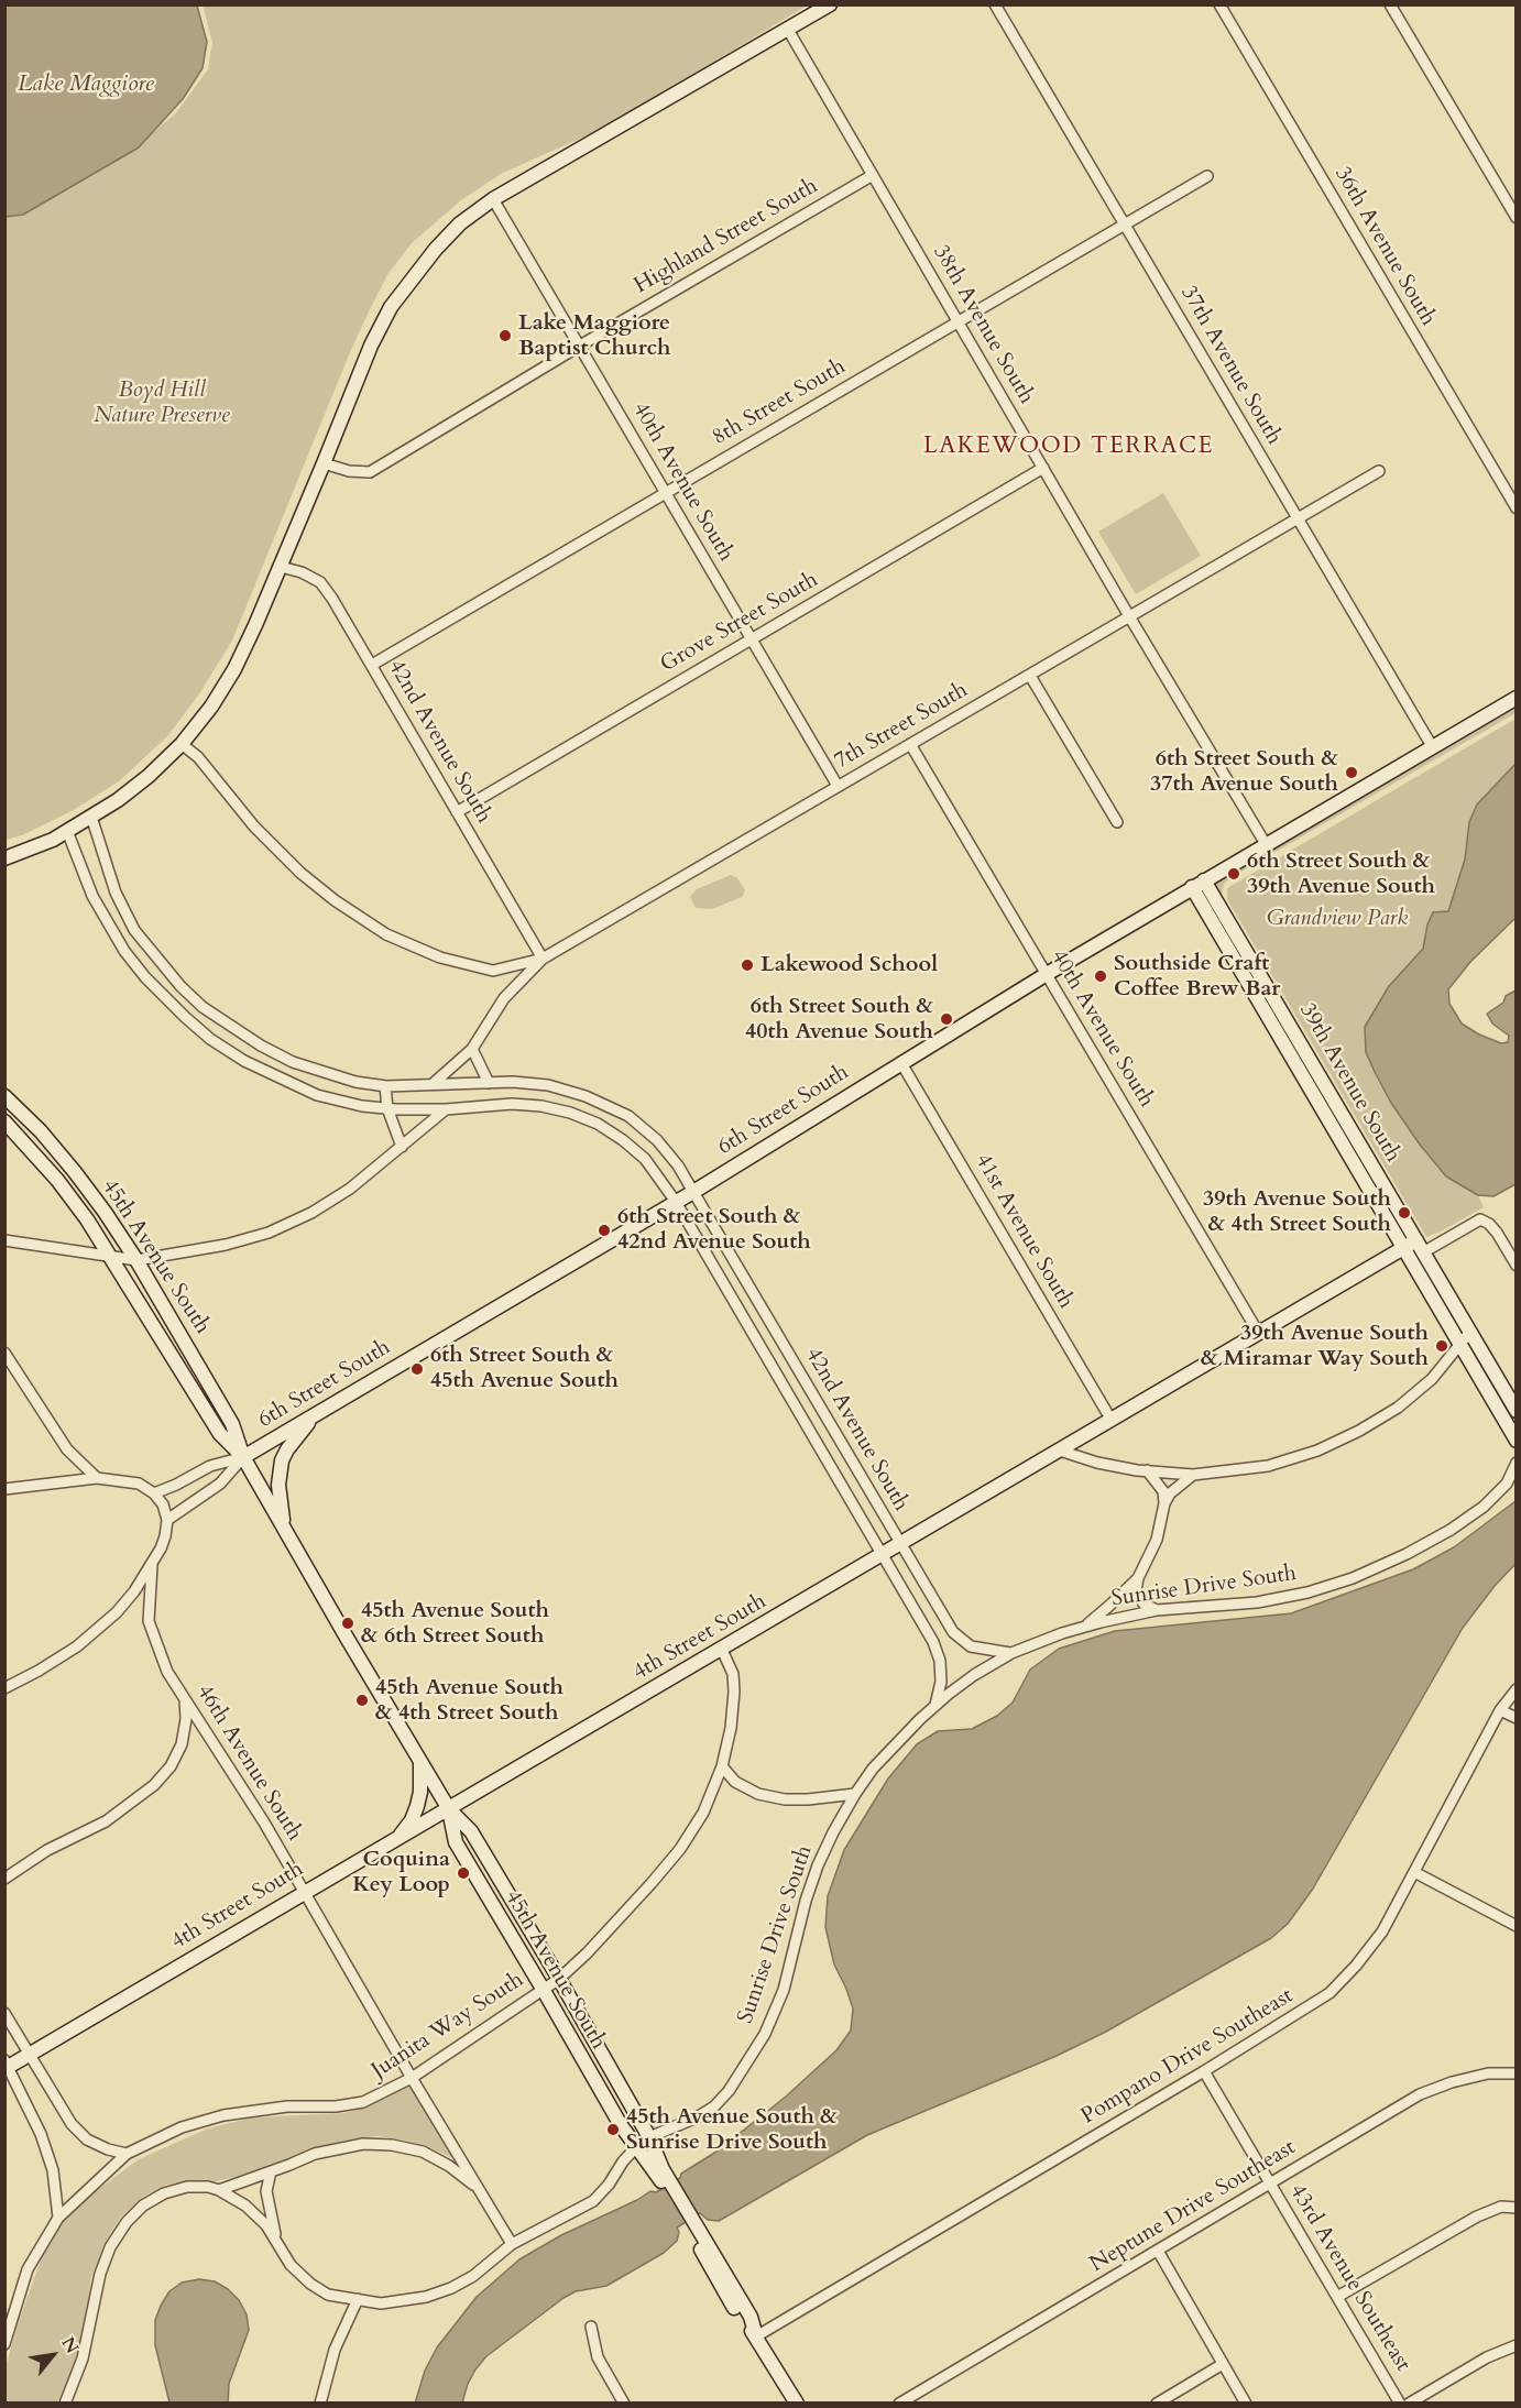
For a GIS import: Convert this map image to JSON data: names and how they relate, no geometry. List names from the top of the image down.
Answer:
{
  "streets": {
    "street": [
      "Highland Street South",
      "36th Avenue South",
      "38th Avenue South",
      "37th Avenue South",
      "8th Street South",
      "40th Avenue South",
      "Grove Street South",
      "7th Street South",
      "42nd Avenue South",
      "39th Avenue South",
      "6th Street South",
      "41st Avenue South",
      "45th Avenue South",
      "Sunrise Drive South",
      "4th Street South",
      "46th Avenue South",
      "Juanita Way South",
      "Pompano Drive Southeast",
      "Neptune Drive Southeast",
      "43rd Avenue Southeast"
    ]
  },
  "crossings": [
    ["Highland Street South", "38th Avenue South"],
    ["Highland Street South", "40th Avenue South"],
    ["38th Avenue South", "8th Street South"],
    ["38th Avenue South", "Grove Street South"],
    ["38th Avenue South", "7th Street South"],
    ["38th Avenue South", "6th Street South"],
    ["37th Avenue South", "8th Street South"],
    ["37th Avenue South", "7th Street South"],
    ["37th Avenue South", "6th Street South"],
    ["8th Street South", "40th Avenue South"],
    ["8th Street South", "42nd Avenue South"],
    ["40th Avenue South", "Grove Street South"],
    ["40th Avenue South", "7th Street South"],
    ["40th Avenue South", "6th Street South"],
    ["40th Avenue South", "4th Street South"],
    ["Grove Street South", "42nd Avenue South"],
    ["7th Street South", "42nd Avenue South"],
    ["42nd Avenue South", "6th Street South"],
    ["42nd Avenue South", "Sunrise Drive South"],
    ["42nd Avenue South", "4th Street South"],
    ["39th Avenue South", "6th Street South"],
    ["39th Avenue South", "4th Street South"],
    ["6th Street South", "41st Avenue South"],
    ["6th Street South", "45th Avenue South"],
    ["41st Avenue South", "4th Street South"],
    ["45th Avenue South", "Sunrise Drive South"],
    ["45th Avenue South", "4th Street South"],
    ["45th Avenue South", "Juanita Way South"],
    ["Sunrise Drive South", "46th Avenue South"],
    ["4th Street South", "46th Avenue South"],
    ["4th Street South", "Juanita Way South"],
    ["46th Avenue South", "Juanita Way South"],
    ["Pompano Drive Southeast", "43rd Avenue Southeast"],
    ["Neptune Drive Southeast", "43rd Avenue Southeast"]
  ],
  "districts": ["LAKEWOOD TERRACE"],
  "water": ["Lake Maggiore"],
  "parks": ["Boyd Hill Nature Preserve", "Grandview Park"],
  "places": [
    "Lake Maggiore Baptist Church",
    "6th Street South & 37th Avenue South",
    "6th Street South & 39th Avenue South",
    "Lakewood School",
    "Southside Craft Coffee Brew Bar",
    "6th Street South & 40th Avenue South",
    "39th Avenue South & 4th Street South",
    "6th Street South & 42nd Avenue South",
    "39th Avenue South & Miramar Way South",
    "6th Street South & 45th Avenue South",
    "45th Avenue South & 6th Street South",
    "45th Avenue South & 4th Street South",
    "Coquina Key Loop",
    "45th Avenue South & Sunrise Drive South"
  ],
  "north": "top right"
}
